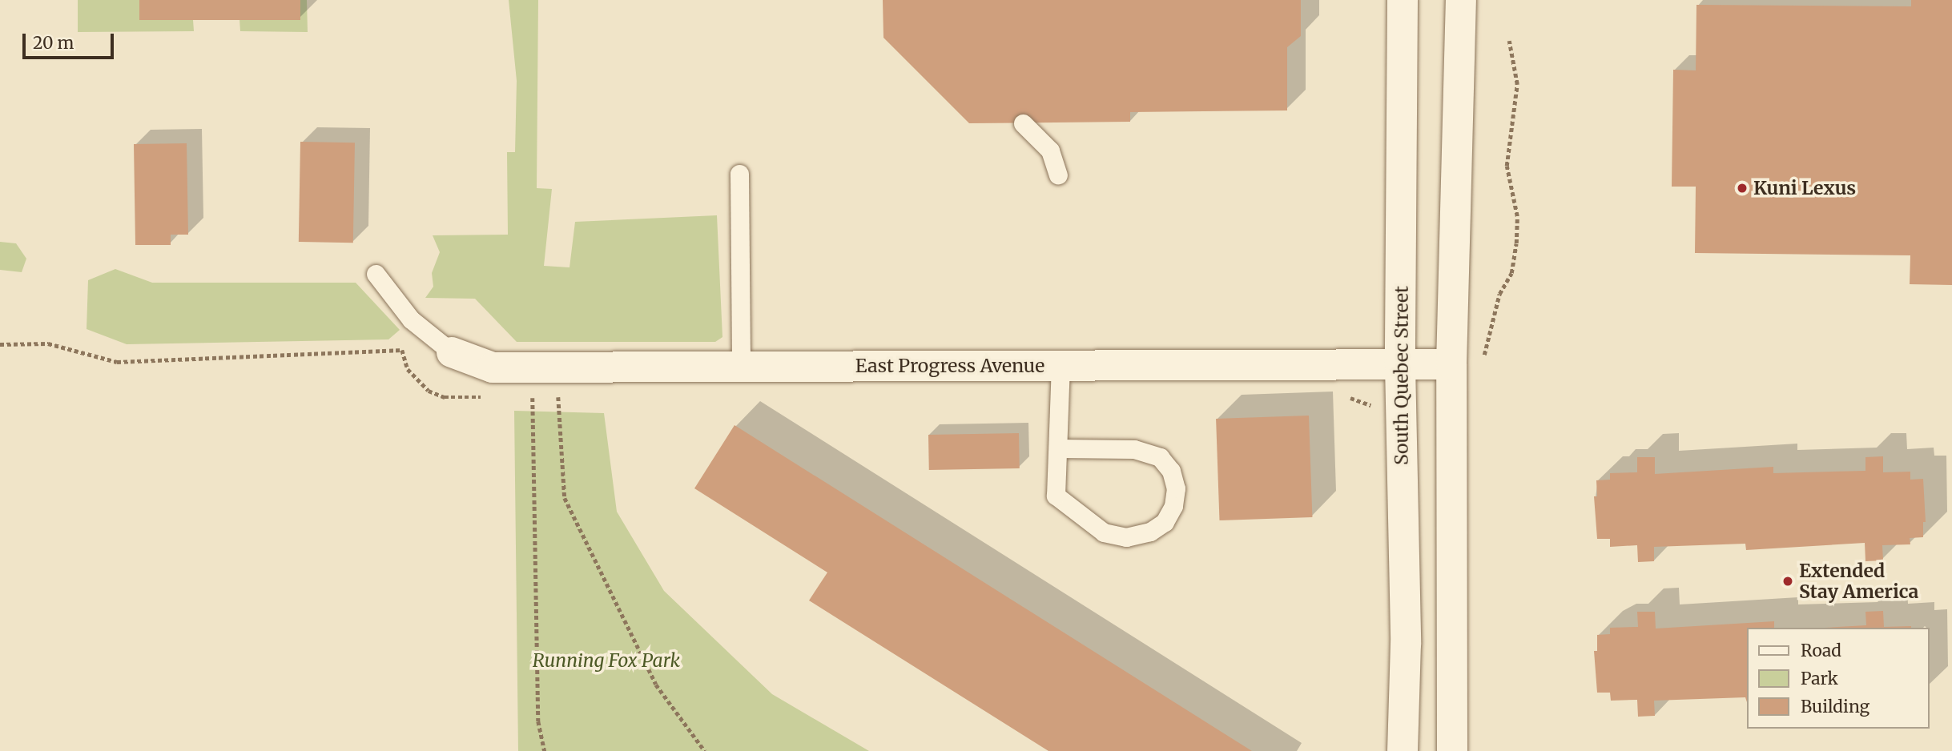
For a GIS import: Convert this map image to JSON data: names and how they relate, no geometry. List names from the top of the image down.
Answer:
{
  "streets": {
    "main road": ["East Progress Avenue", "South Quebec Street"]
  },
  "crossings": [
    ["East Progress Avenue", "South Quebec Street"]
  ],
  "parks": ["Running Fox Park"],
  "places": ["Kuni Lexus", "Extended Stay America"],
  "legend": ["Road", "Park", "Building"],
  "scale_bar": "20 m"
}
